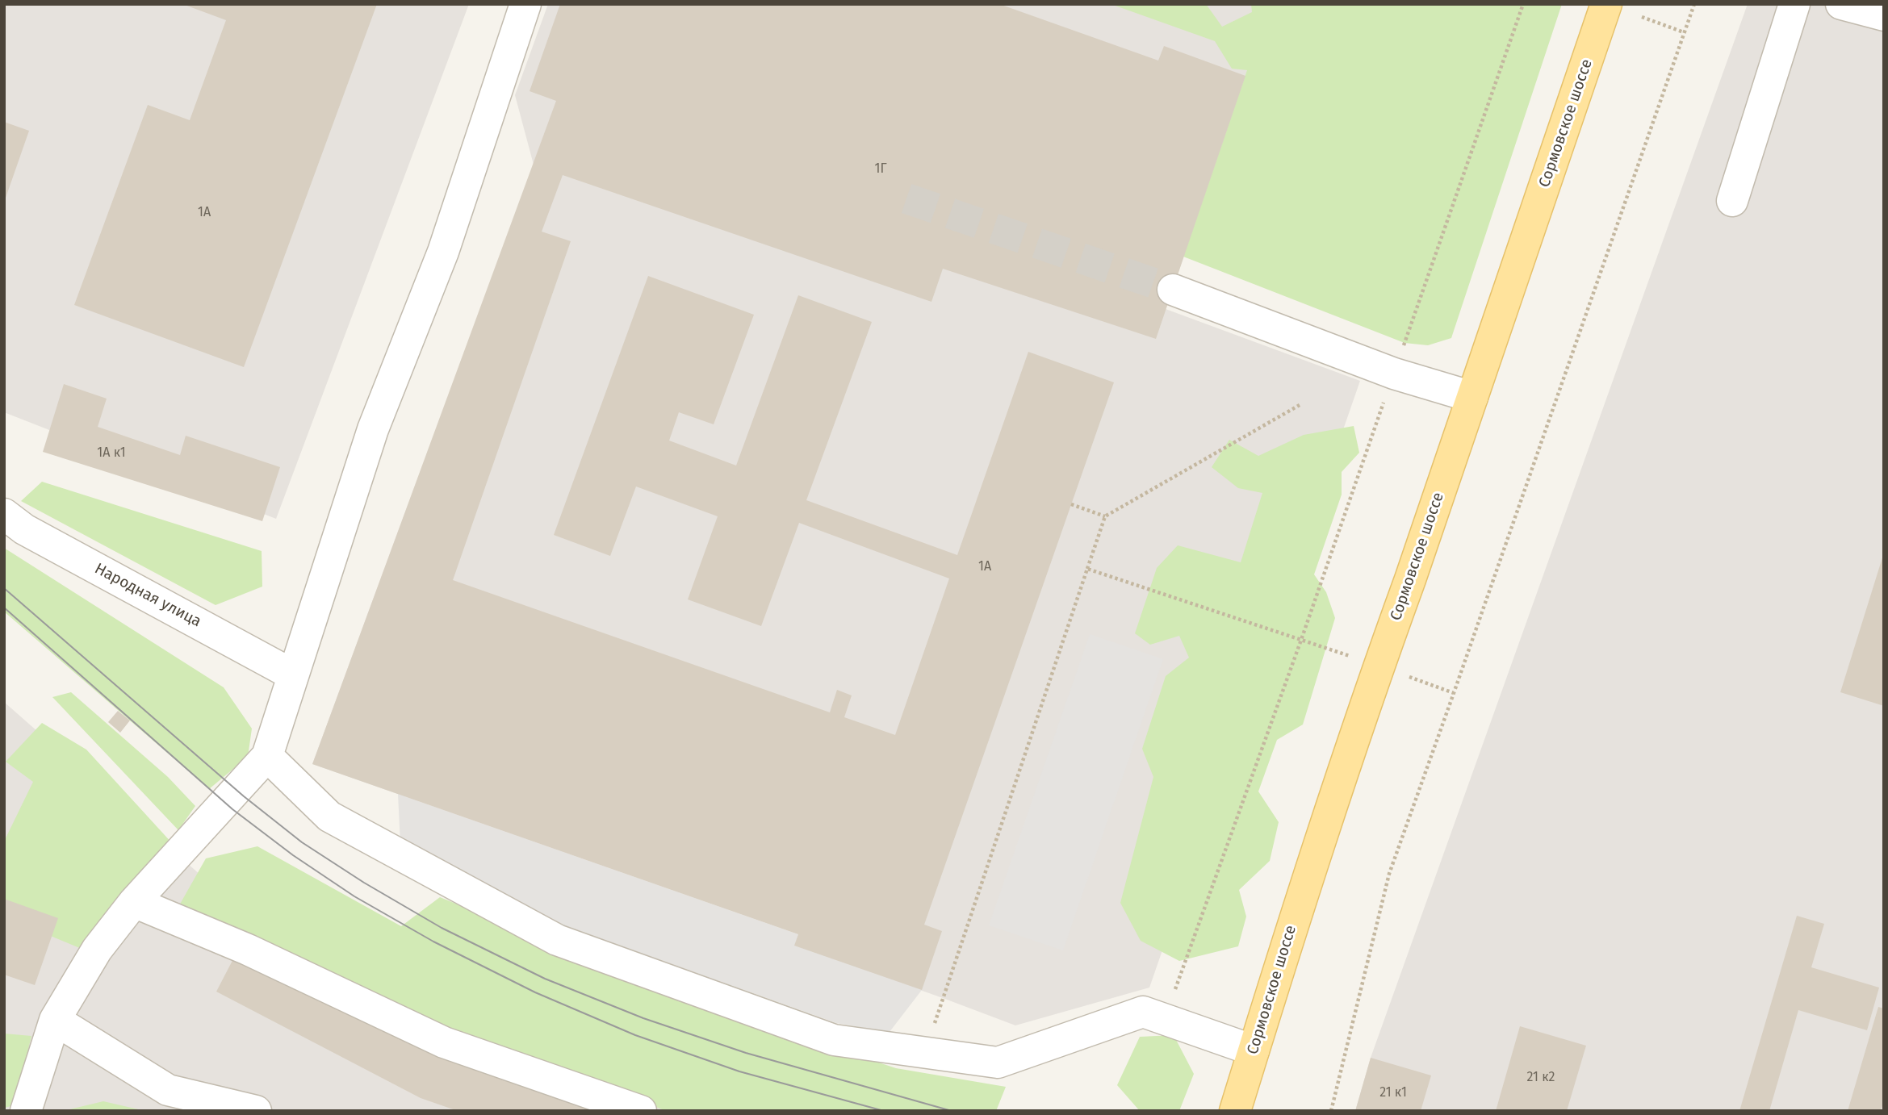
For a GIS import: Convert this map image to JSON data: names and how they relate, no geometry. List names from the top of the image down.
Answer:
{
  "streets": {
    "main road": ["Сормовское шоссе"],
    "street": ["Народная улица"]
  },
  "house_numbers": [
    "1Г",
    "1А",
    "1А к1",
    "1А",
    "21 к2",
    "21 к1"
  ]
}
